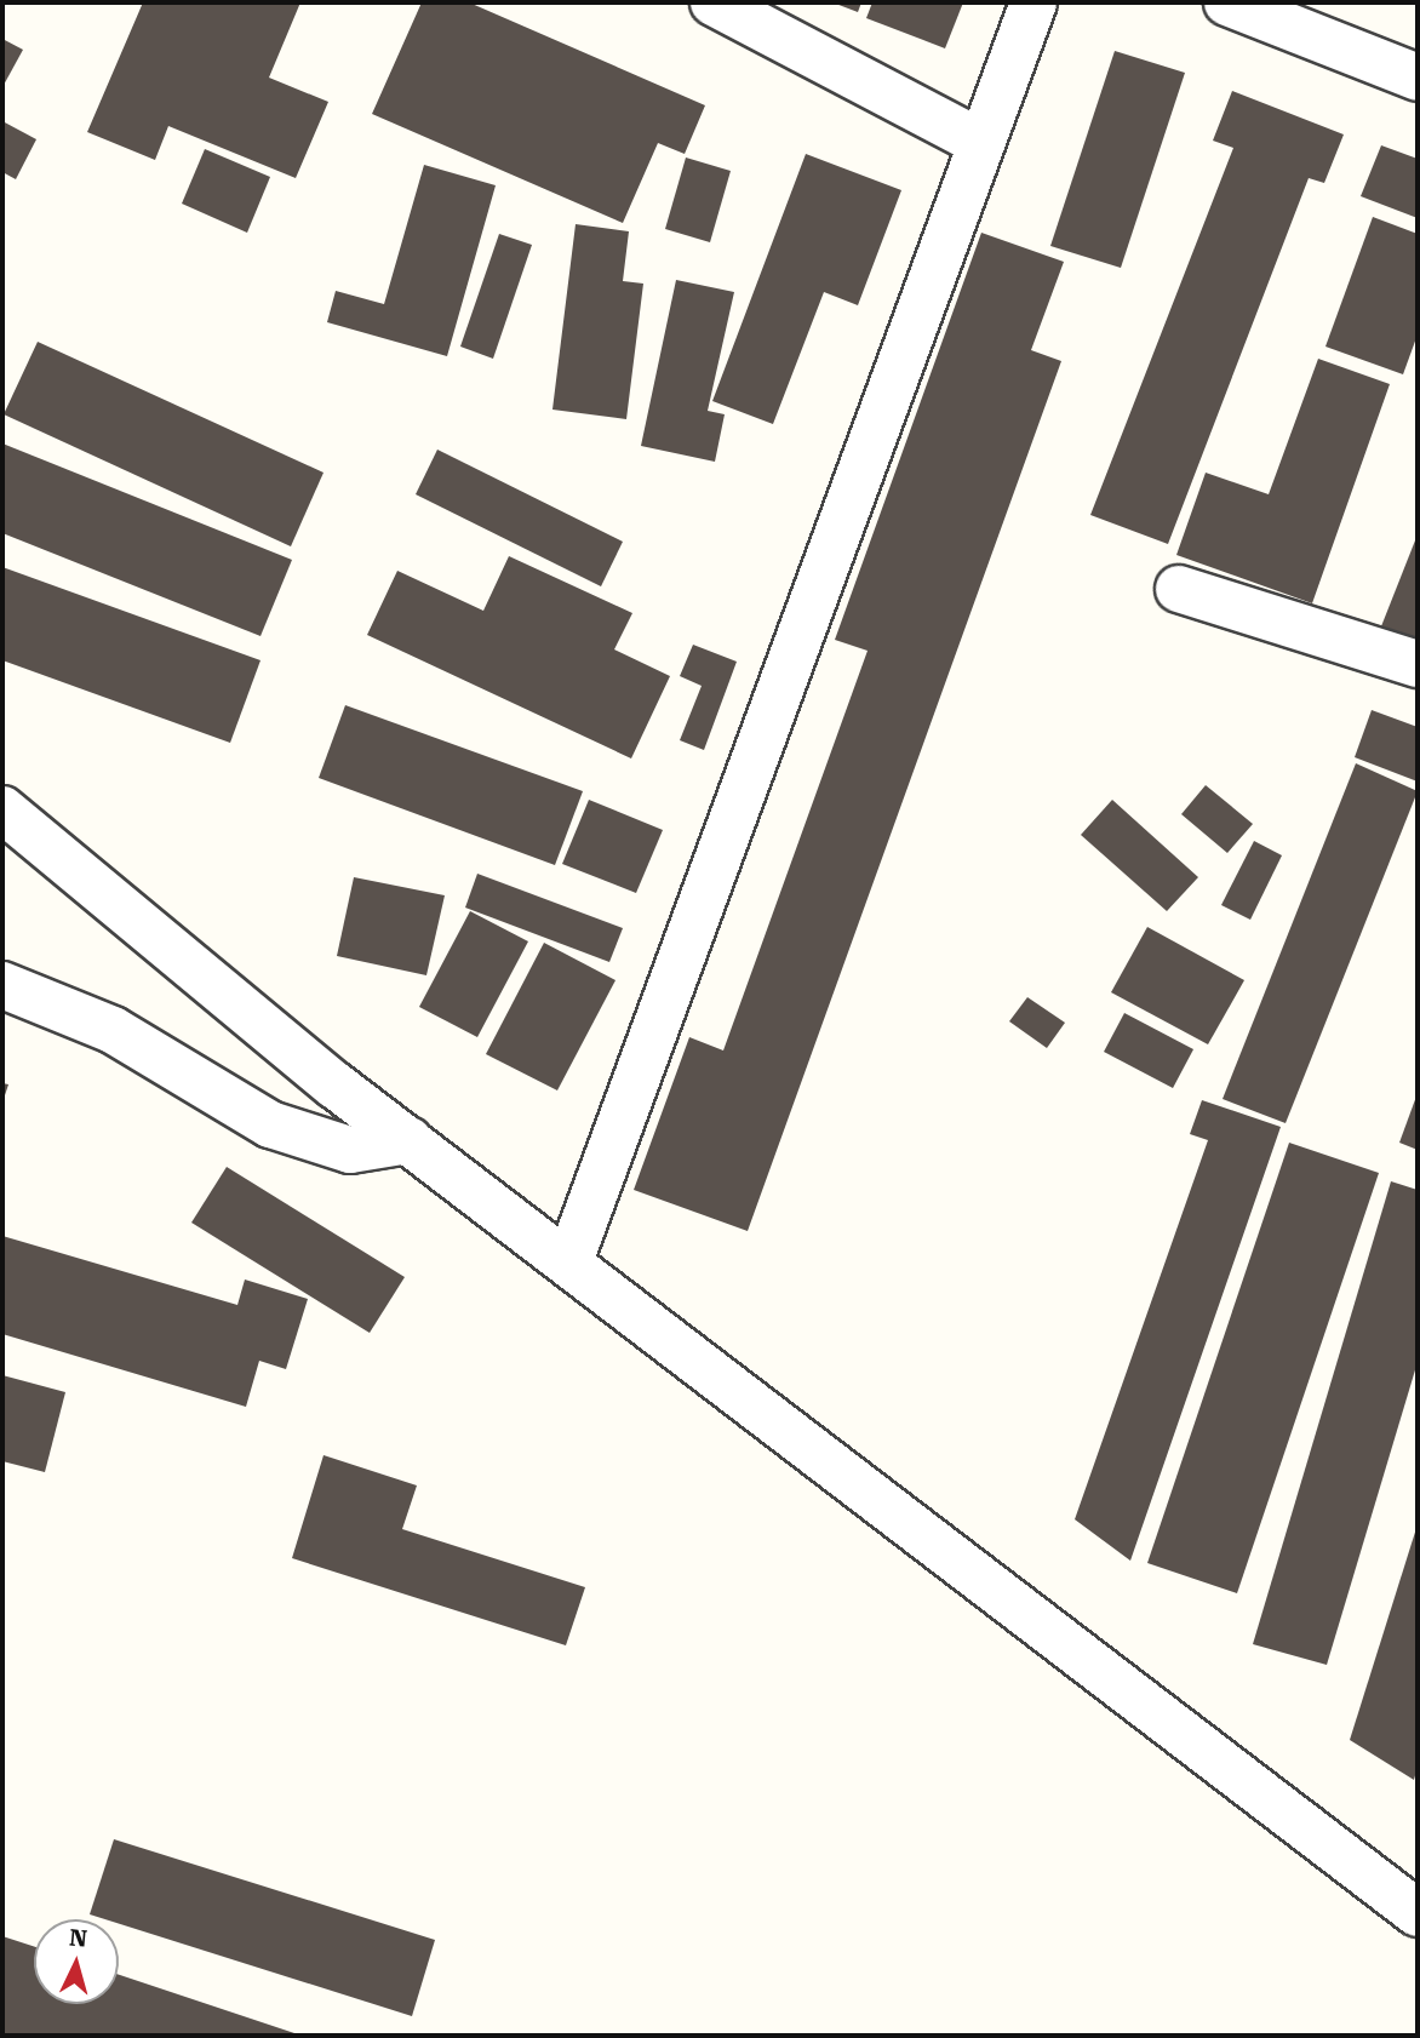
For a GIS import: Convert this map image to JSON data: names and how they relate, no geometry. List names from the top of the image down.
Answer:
{
  "north": "top"
}
